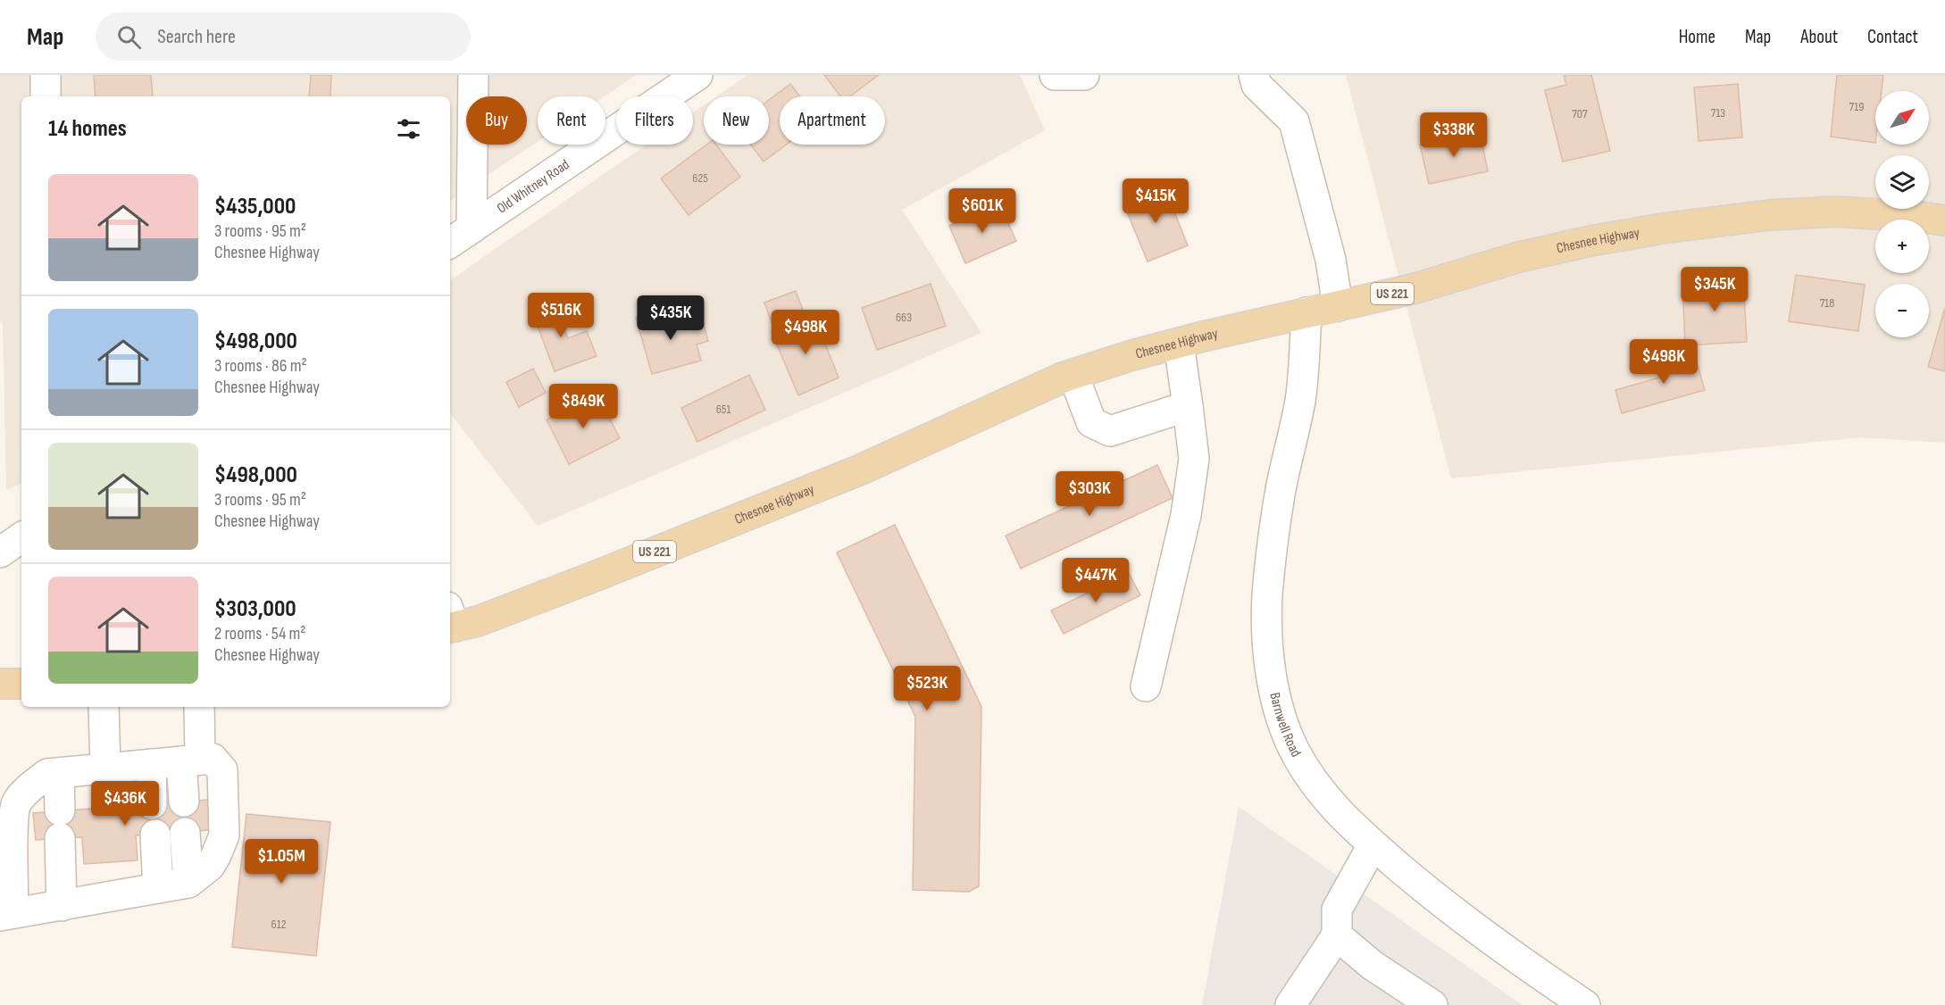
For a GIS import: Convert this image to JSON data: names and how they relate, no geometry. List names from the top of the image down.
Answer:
{
  "streets": {
    "main road": ["Chesnee Highway", "US 221"],
    "street": ["Old Whitney Road", "Barnwell Road"]
  },
  "crossings": [
    ["Chesnee Highway", "Barnwell Road"]
  ],
  "house_numbers": [
    "719",
    "713",
    "707",
    "625",
    "718",
    "663",
    "651",
    "612"
  ],
  "north": "top right",
  "page": {
    "header": "Map",
    "search": "Search here",
    "nav": [
      "Home",
      "Map",
      "About",
      "Contact"
    ],
    "map_buttons": ["+", "−"],
    "chip": [
      "Buy",
      "Rent",
      "Filters",
      "New",
      "Apartment"
    ],
    "heading": "14 homes",
    "price": [
      "$338K",
      "$415K",
      "$601K",
      "$345K",
      "$516K",
      "$435K",
      "$498K",
      "$498K",
      "$849K",
      "$303K",
      "$447K",
      "$523K",
      "$436K",
      "$1.05M"
    ],
    "list": [
      {
        "name": "$435,000",
        "note": "3 rooms · 95 m² · Chesnee Highway"
      },
      {
        "name": "$498,000",
        "note": "3 rooms · 86 m² · Chesnee Highway"
      },
      {
        "name": "$498,000",
        "note": "3 rooms · 95 m² · Chesnee Highway"
      },
      {
        "name": "$303,000",
        "note": "2 rooms · 54 m² · Chesnee Highway"
      }
    ]
  }
}
